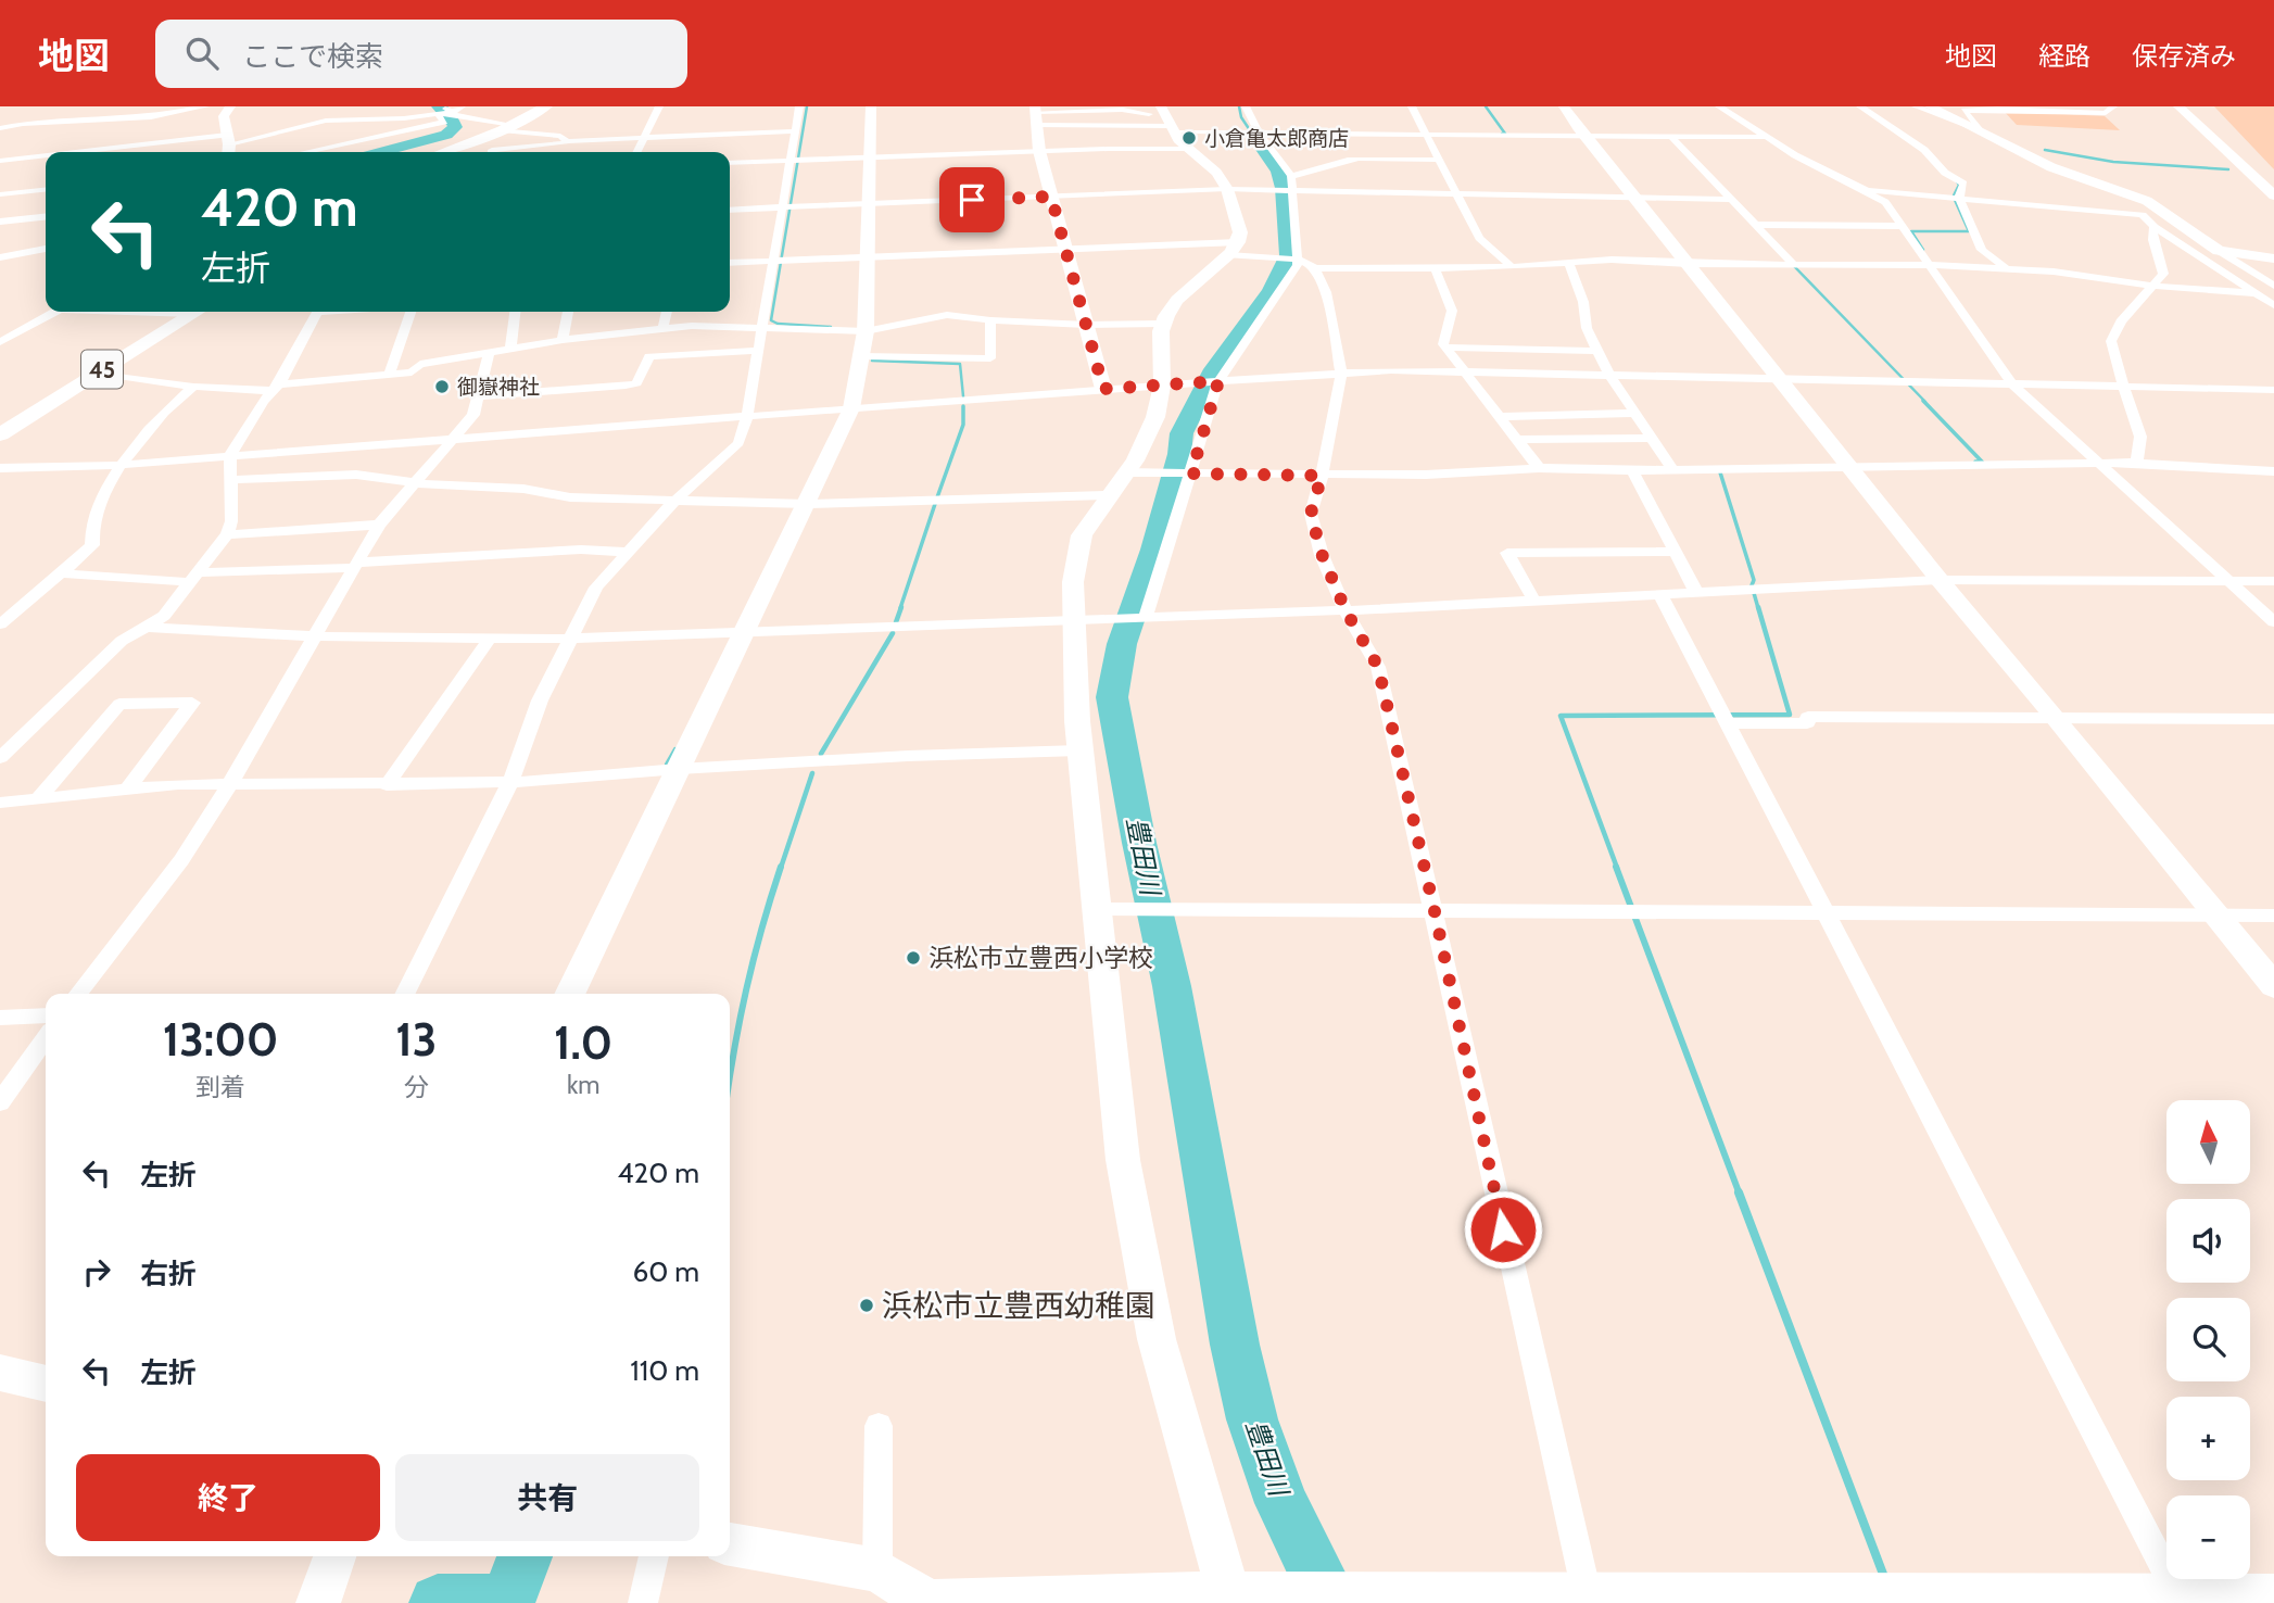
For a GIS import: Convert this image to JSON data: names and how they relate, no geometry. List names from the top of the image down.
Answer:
{
  "streets": {
    "main road": ["45"]
  },
  "water": ["豊田川"],
  "places": [
    "小倉亀太郎商店",
    "御嶽神社",
    "浜松市立豊西小学校",
    "浜松市立豊西幼稚園"
  ],
  "north": "top",
  "page": {
    "header": "地図",
    "search": "ここで検索",
    "nav": ["地図", "経路", "保存済み"],
    "turn": ["420 m", "左折"],
    "eta": [
      "13:00",
      "到着",
      "13",
      "分",
      "1.0",
      "km"
    ],
    "map_buttons": ["+", "−"],
    "list": [
      {
        "name": "左折",
        "value": "420 m"
      },
      {
        "name": "右折",
        "value": "60 m"
      },
      {
        "name": "左折",
        "value": "110 m"
      }
    ],
    "buttons": ["終了", "共有"]
  }
}
